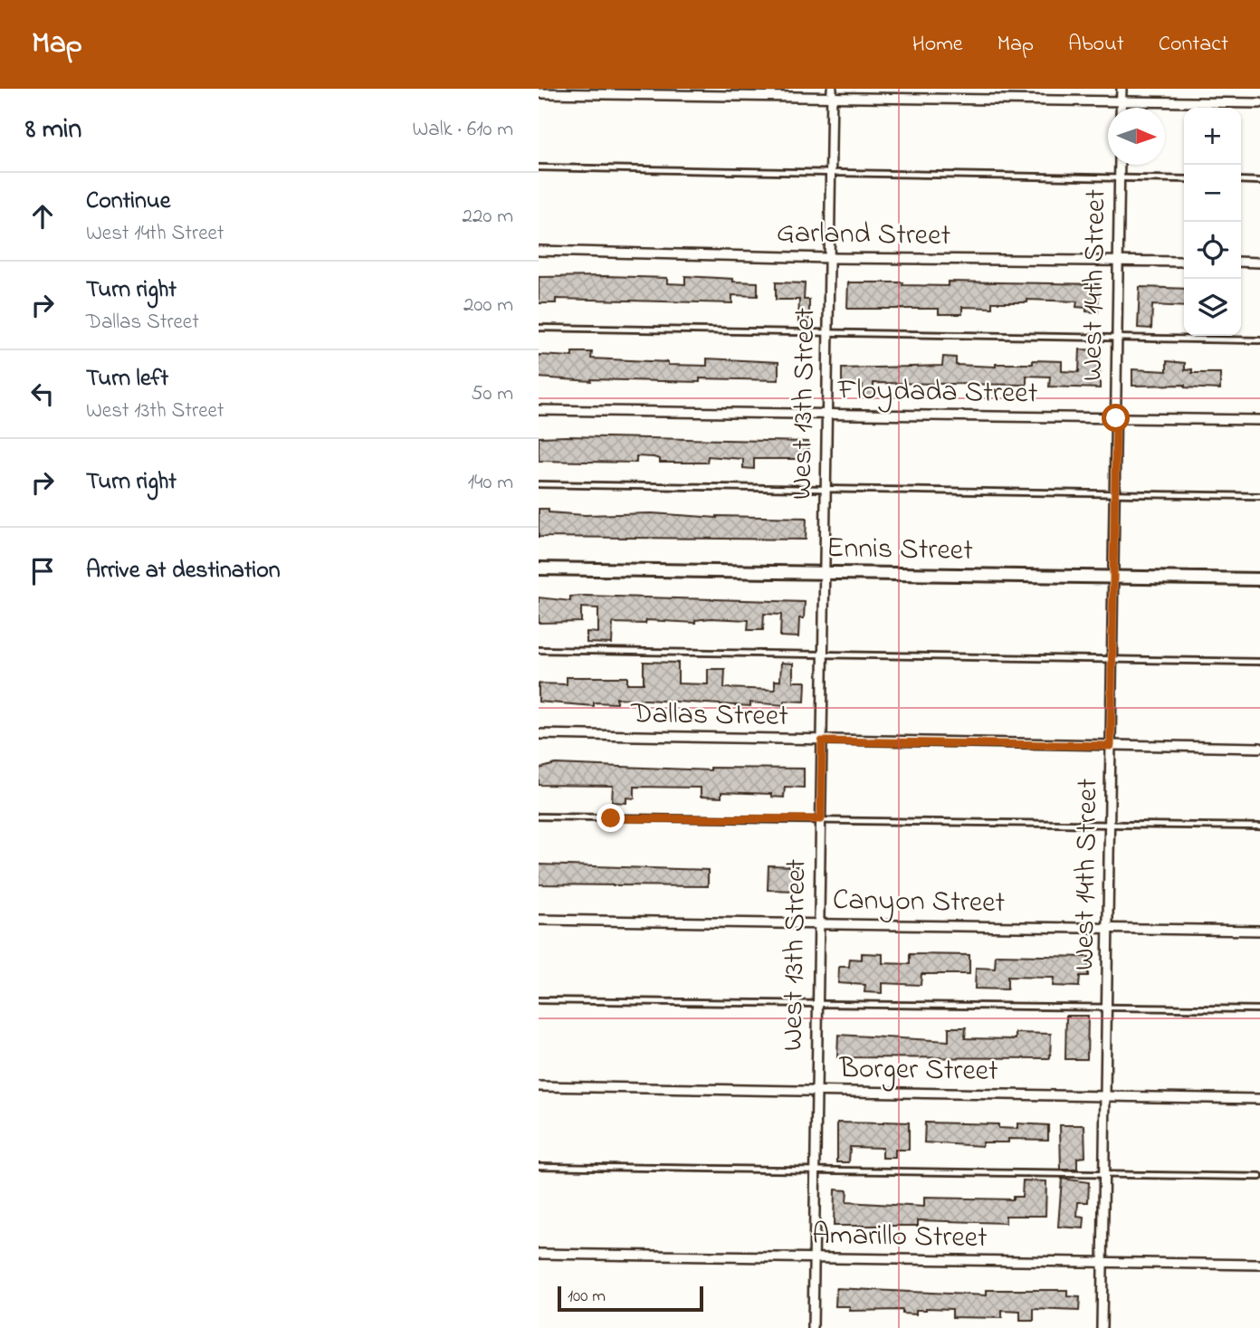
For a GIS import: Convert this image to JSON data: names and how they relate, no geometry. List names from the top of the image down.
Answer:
{
  "streets": {
    "main road": ["Ennis Street"],
    "street": [
      "Garland Street",
      "West 14th Street",
      "Floydada Street",
      "West 13th Street",
      "Dallas Street",
      "Canyon Street",
      "Borger Street",
      "Amarillo Street"
    ]
  },
  "crossings": [
    ["Garland Street", "West 14th Street"],
    ["Garland Street", "West 13th Street"],
    ["West 14th Street", "Floydada Street"],
    ["West 14th Street", "Ennis Street"],
    ["West 14th Street", "Dallas Street"],
    ["West 14th Street", "Canyon Street"],
    ["West 14th Street", "Borger Street"],
    ["West 14th Street", "Amarillo Street"],
    ["Floydada Street", "West 13th Street"],
    ["West 13th Street", "Ennis Street"],
    ["West 13th Street", "Dallas Street"],
    ["West 13th Street", "Canyon Street"],
    ["West 13th Street", "Borger Street"],
    ["West 13th Street", "Amarillo Street"]
  ],
  "scale_bar": "100 m",
  "north": "right",
  "page": {
    "header": "Map",
    "nav": [
      "Home",
      "Map",
      "About",
      "Contact"
    ],
    "heading": ["8 min", "Walk · 610 m"],
    "map_buttons": ["+", "−"],
    "list": [
      ["Continue", "West 14th Street", "220 m"],
      ["Turn right", "Dallas Street", "200 m"],
      ["Turn left", "West 13th Street", "50 m"],
      ["Turn right", "140 m"],
      "Arrive at destination"
    ],
    "scale": "100 m"
  }
}
